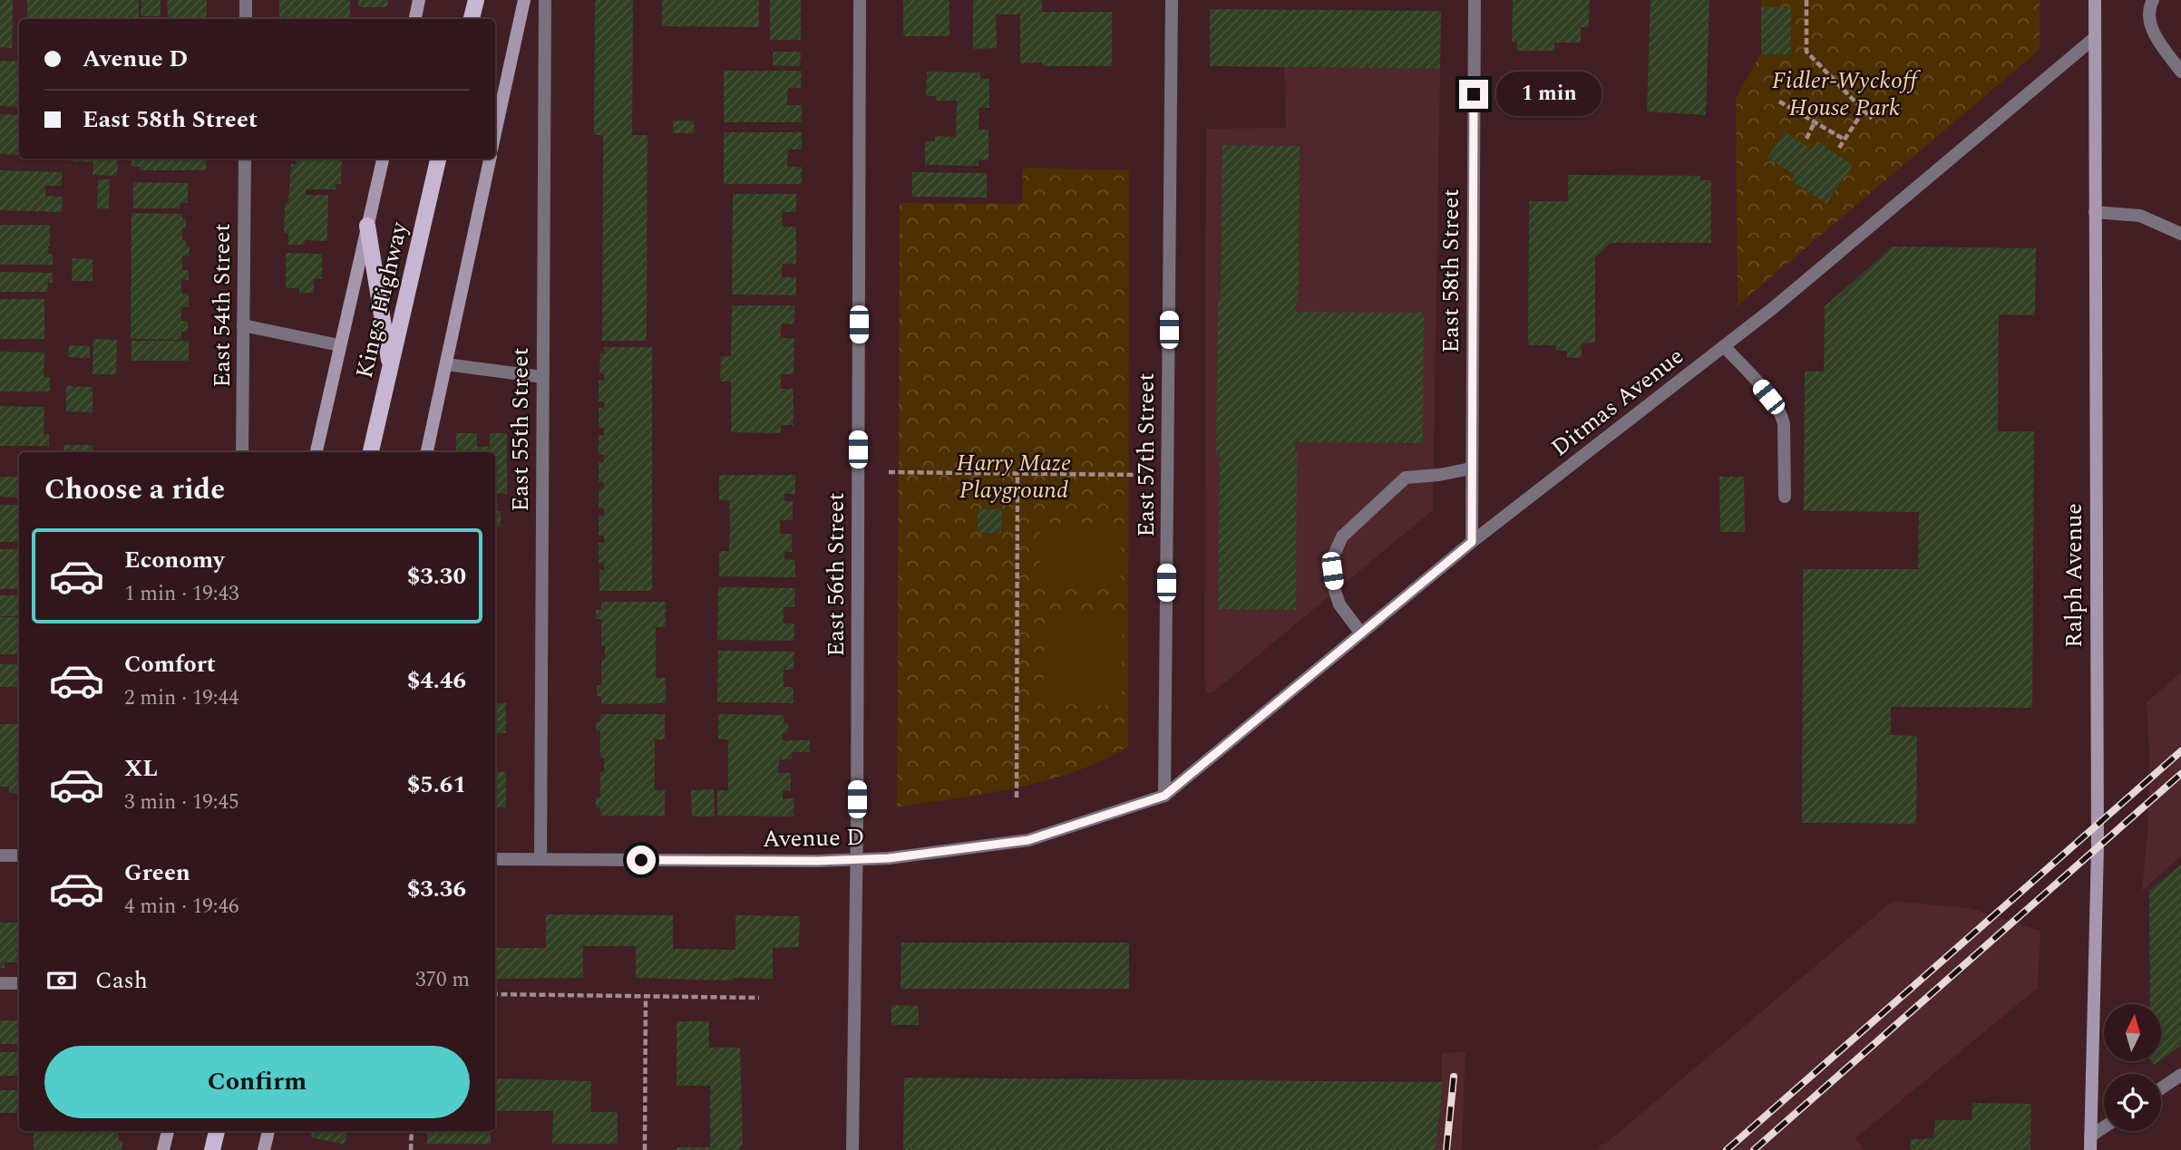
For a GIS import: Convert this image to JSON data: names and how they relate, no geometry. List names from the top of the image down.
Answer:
{
  "streets": {
    "main road": ["Kings Highway", "Ralph Avenue"],
    "street": [
      "East 58th Street",
      "East 54th Street",
      "Ditmas Avenue",
      "East 55th Street",
      "East 57th Street",
      "East 56th Street",
      "Avenue D"
    ]
  },
  "crossings": [
    ["East 58th Street", "Ditmas Avenue"],
    ["Kings Highway", "East 54th Street"],
    ["Ditmas Avenue", "East 57th Street"],
    ["Ditmas Avenue", "Ralph Avenue"],
    ["Ditmas Avenue", "Avenue D"],
    ["East 55th Street", "Avenue D"],
    ["East 57th Street", "Avenue D"],
    ["East 56th Street", "Avenue D"]
  ],
  "parks": ["Fidler-Wyckoff House Park", "Harry Maze Playground"],
  "north": "top",
  "page": {
    "banner": ["Avenue D", "East 58th Street"],
    "bubble": "1 min",
    "heading": "Choose a ride",
    "list": [
      {
        "name": "Economy",
        "note": "1 min · 19:43",
        "value": "$3.30"
      },
      {
        "name": "Comfort",
        "note": "2 min · 19:44",
        "value": "$4.46"
      },
      {
        "name": "XL",
        "note": "3 min · 19:45",
        "value": "$5.61"
      },
      {
        "name": "Green",
        "note": "4 min · 19:46",
        "value": "$3.36"
      }
    ],
    "pay": ["Cash", "370 m"],
    "buttons": "Confirm"
  }
}
